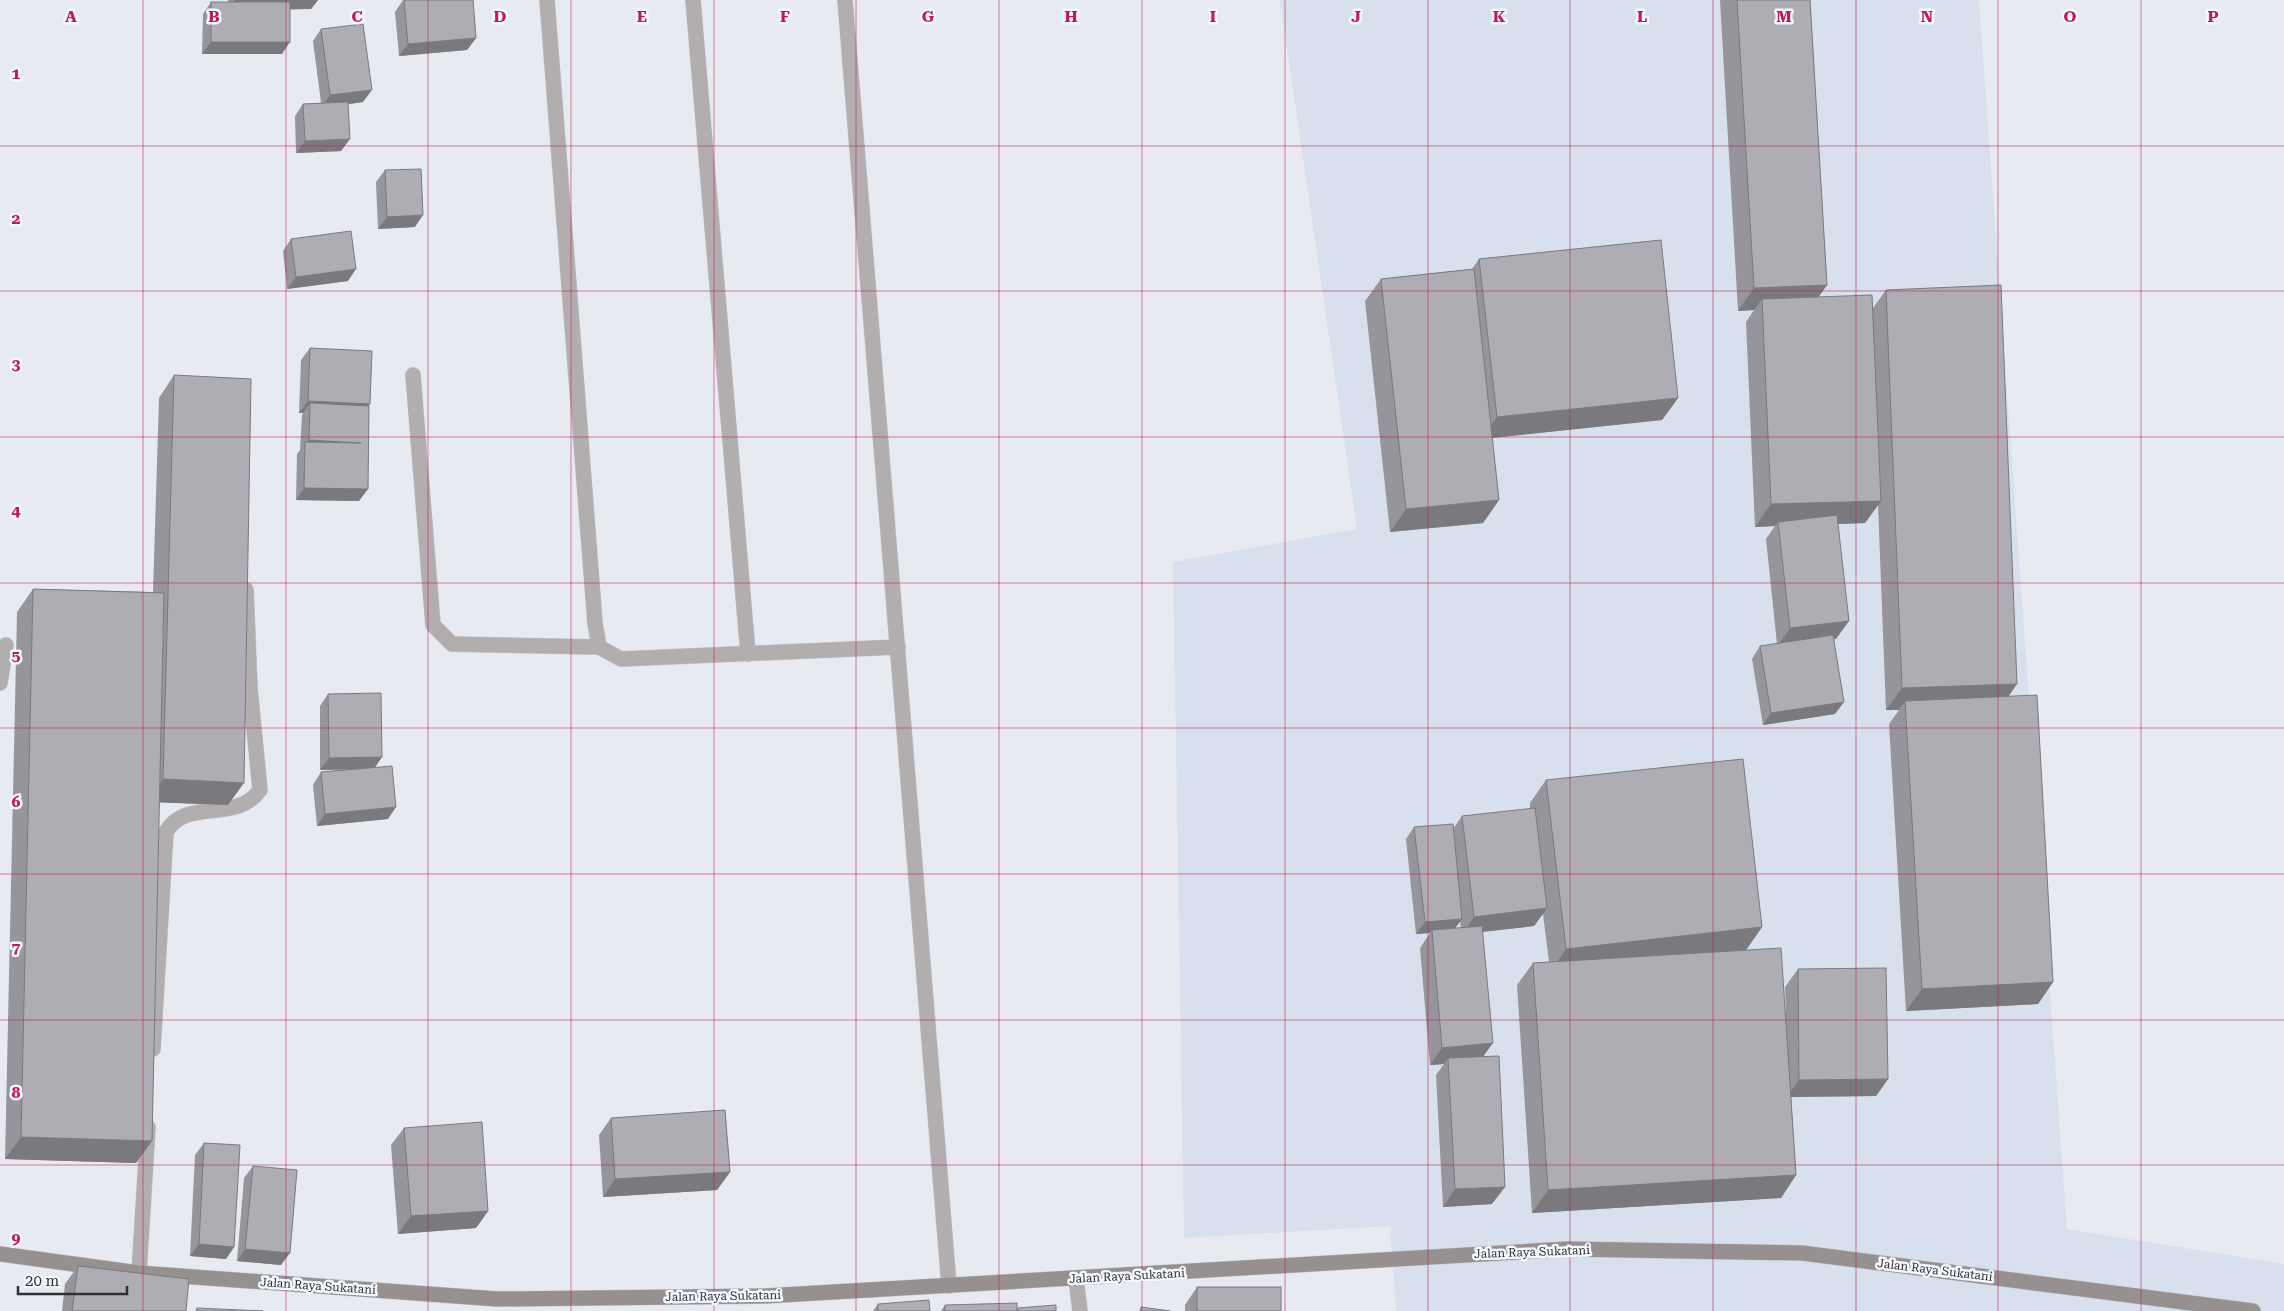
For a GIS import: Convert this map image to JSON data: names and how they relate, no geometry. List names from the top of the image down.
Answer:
{
  "streets": {
    "main road": ["Jalan Raya Sukatani"]
  },
  "scale_bar": "20 m",
  "grid": {
    "columns": [
      "A",
      "B",
      "C",
      "D",
      "E",
      "F",
      "G",
      "H",
      "I",
      "J",
      "K",
      "L",
      "M",
      "N",
      "O",
      "P"
    ],
    "rows": [
      "1",
      "2",
      "3",
      "4",
      "5",
      "6",
      "7",
      "8",
      "9"
    ]
  }
}
